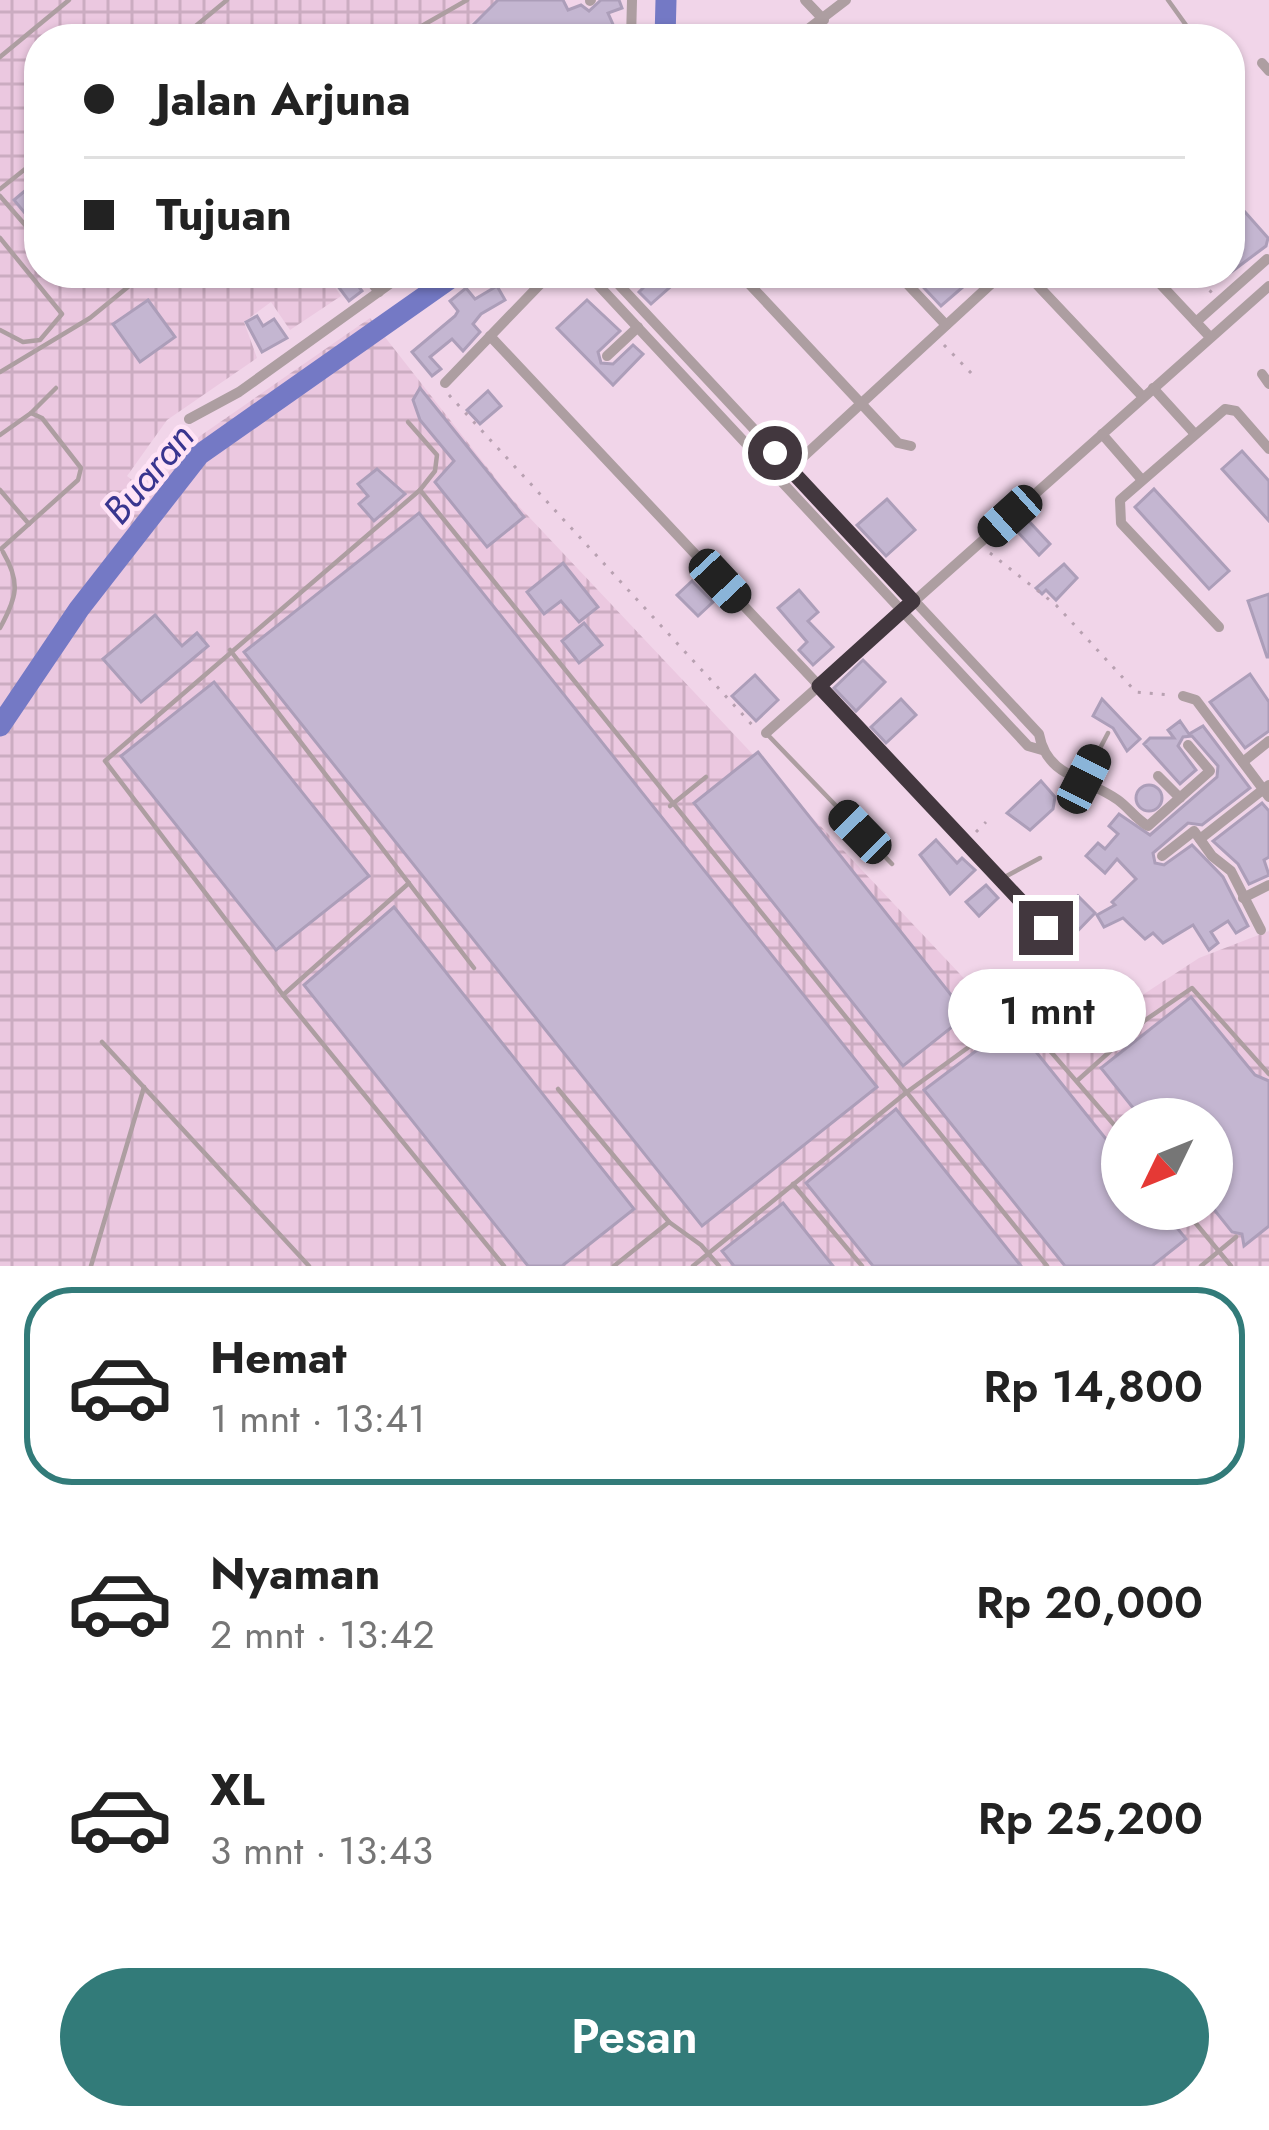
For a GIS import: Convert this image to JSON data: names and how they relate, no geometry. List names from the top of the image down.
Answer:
{
  "water": ["Buaran"],
  "north": "bottom left",
  "page": {
    "banner": ["Jalan Arjuna", "Tujuan"],
    "bubble": "1 mnt",
    "list": [
      {
        "name": "Hemat",
        "note": "1 mnt · 13:41",
        "value": "Rp 14,800"
      },
      {
        "name": "Nyaman",
        "note": "2 mnt · 13:42",
        "value": "Rp 20,000"
      },
      {
        "name": "XL",
        "note": "3 mnt · 13:43",
        "value": "Rp 25,200"
      }
    ],
    "buttons": "Pesan"
  }
}
